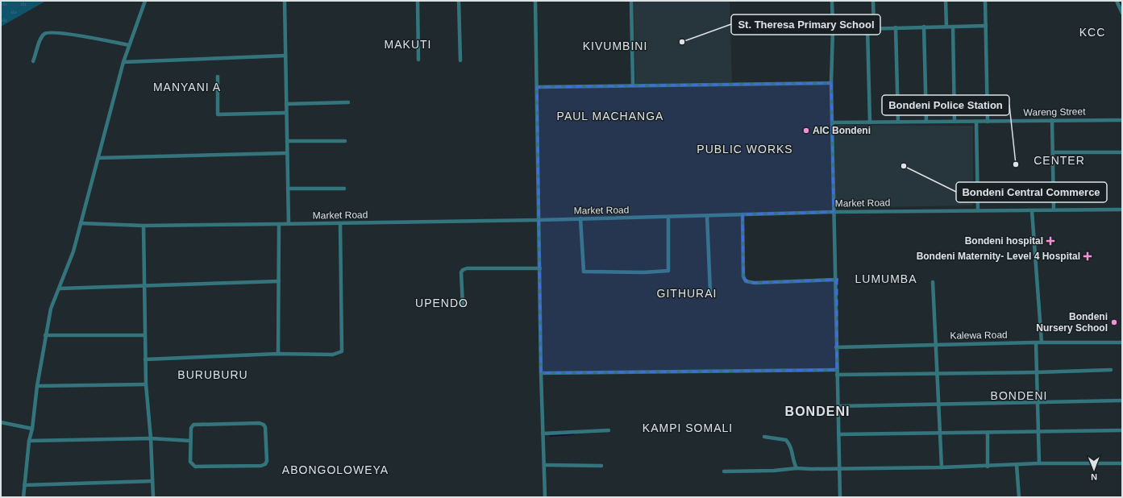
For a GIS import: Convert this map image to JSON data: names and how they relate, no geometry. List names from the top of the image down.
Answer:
{
  "streets": {
    "street": ["Wareng Street", "Market Road", "Kalewa Road"]
  },
  "districts": [
    "KCC",
    "MAKUTI",
    "KIVUMBINI",
    "MANYANI A",
    "PAUL MACHANGA",
    "PUBLIC WORKS",
    "CENTER",
    "LUMUMBA",
    "GITHURAI",
    "UPENDO",
    "BURUBURU",
    "BONDENI",
    "BONDENI",
    "KAMPI SOMALI",
    "ABONGOLOWEYA"
  ],
  "places": {
    "other": [
      "St. Theresa Primary School",
      "AIC Bondeni",
      "Bondeni Police Station",
      "Bondeni Central Commerce",
      "Bondeni Nursery School"
    ],
    "health": ["Bondeni hospital", "Bondeni Maternity- Level 4 Hospital"]
  },
  "north": "bottom"
}
